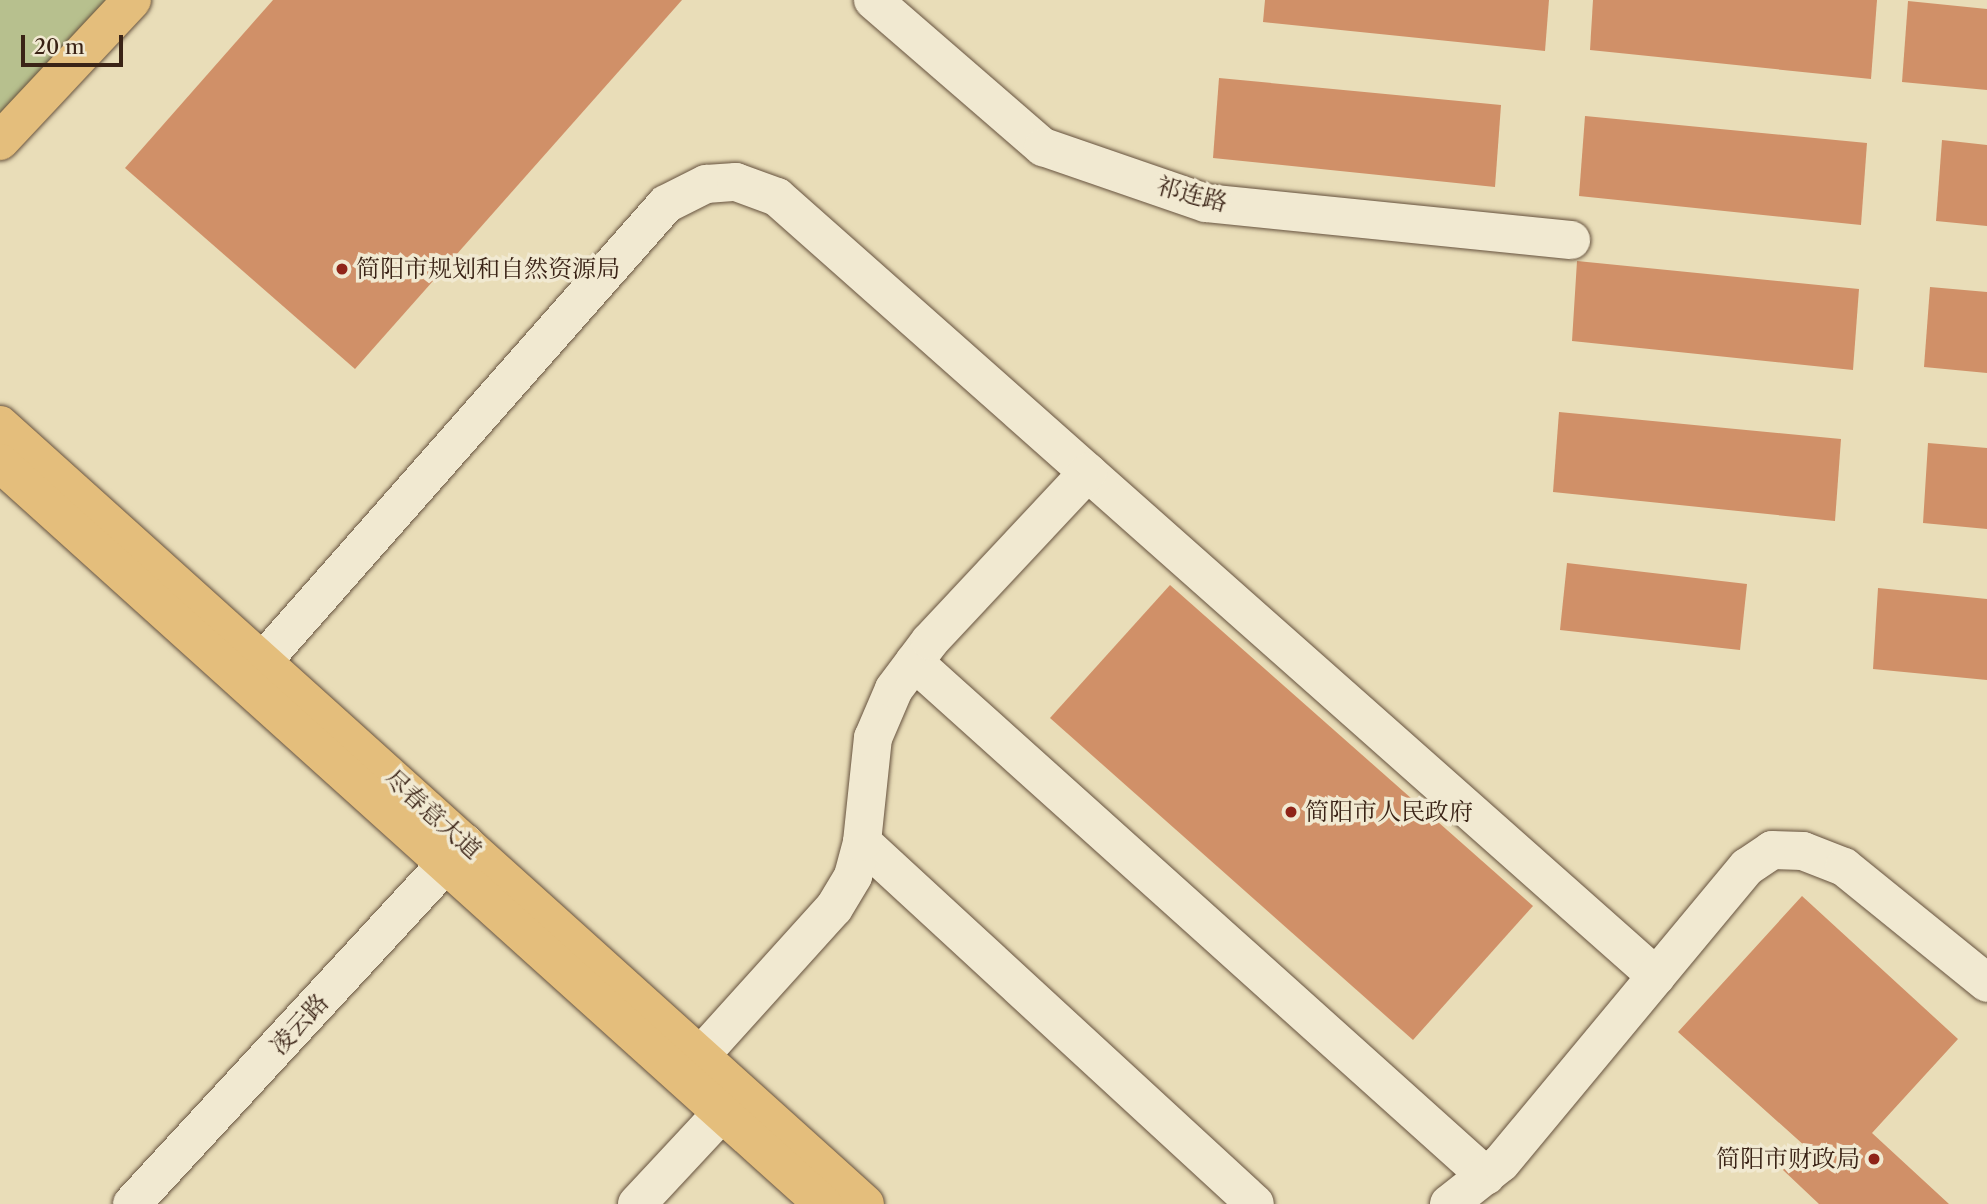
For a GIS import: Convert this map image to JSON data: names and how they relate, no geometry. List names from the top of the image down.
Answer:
{
  "streets": {
    "main road": ["尽春意大道"],
    "street": ["祁连路", "凌云路"]
  },
  "crossings": [
    ["尽春意大道", "凌云路"]
  ],
  "places": ["简阳市规划和自然资源局", "简阳市人民政府", "简阳市财政局"],
  "scale_bar": "20 m"
}
